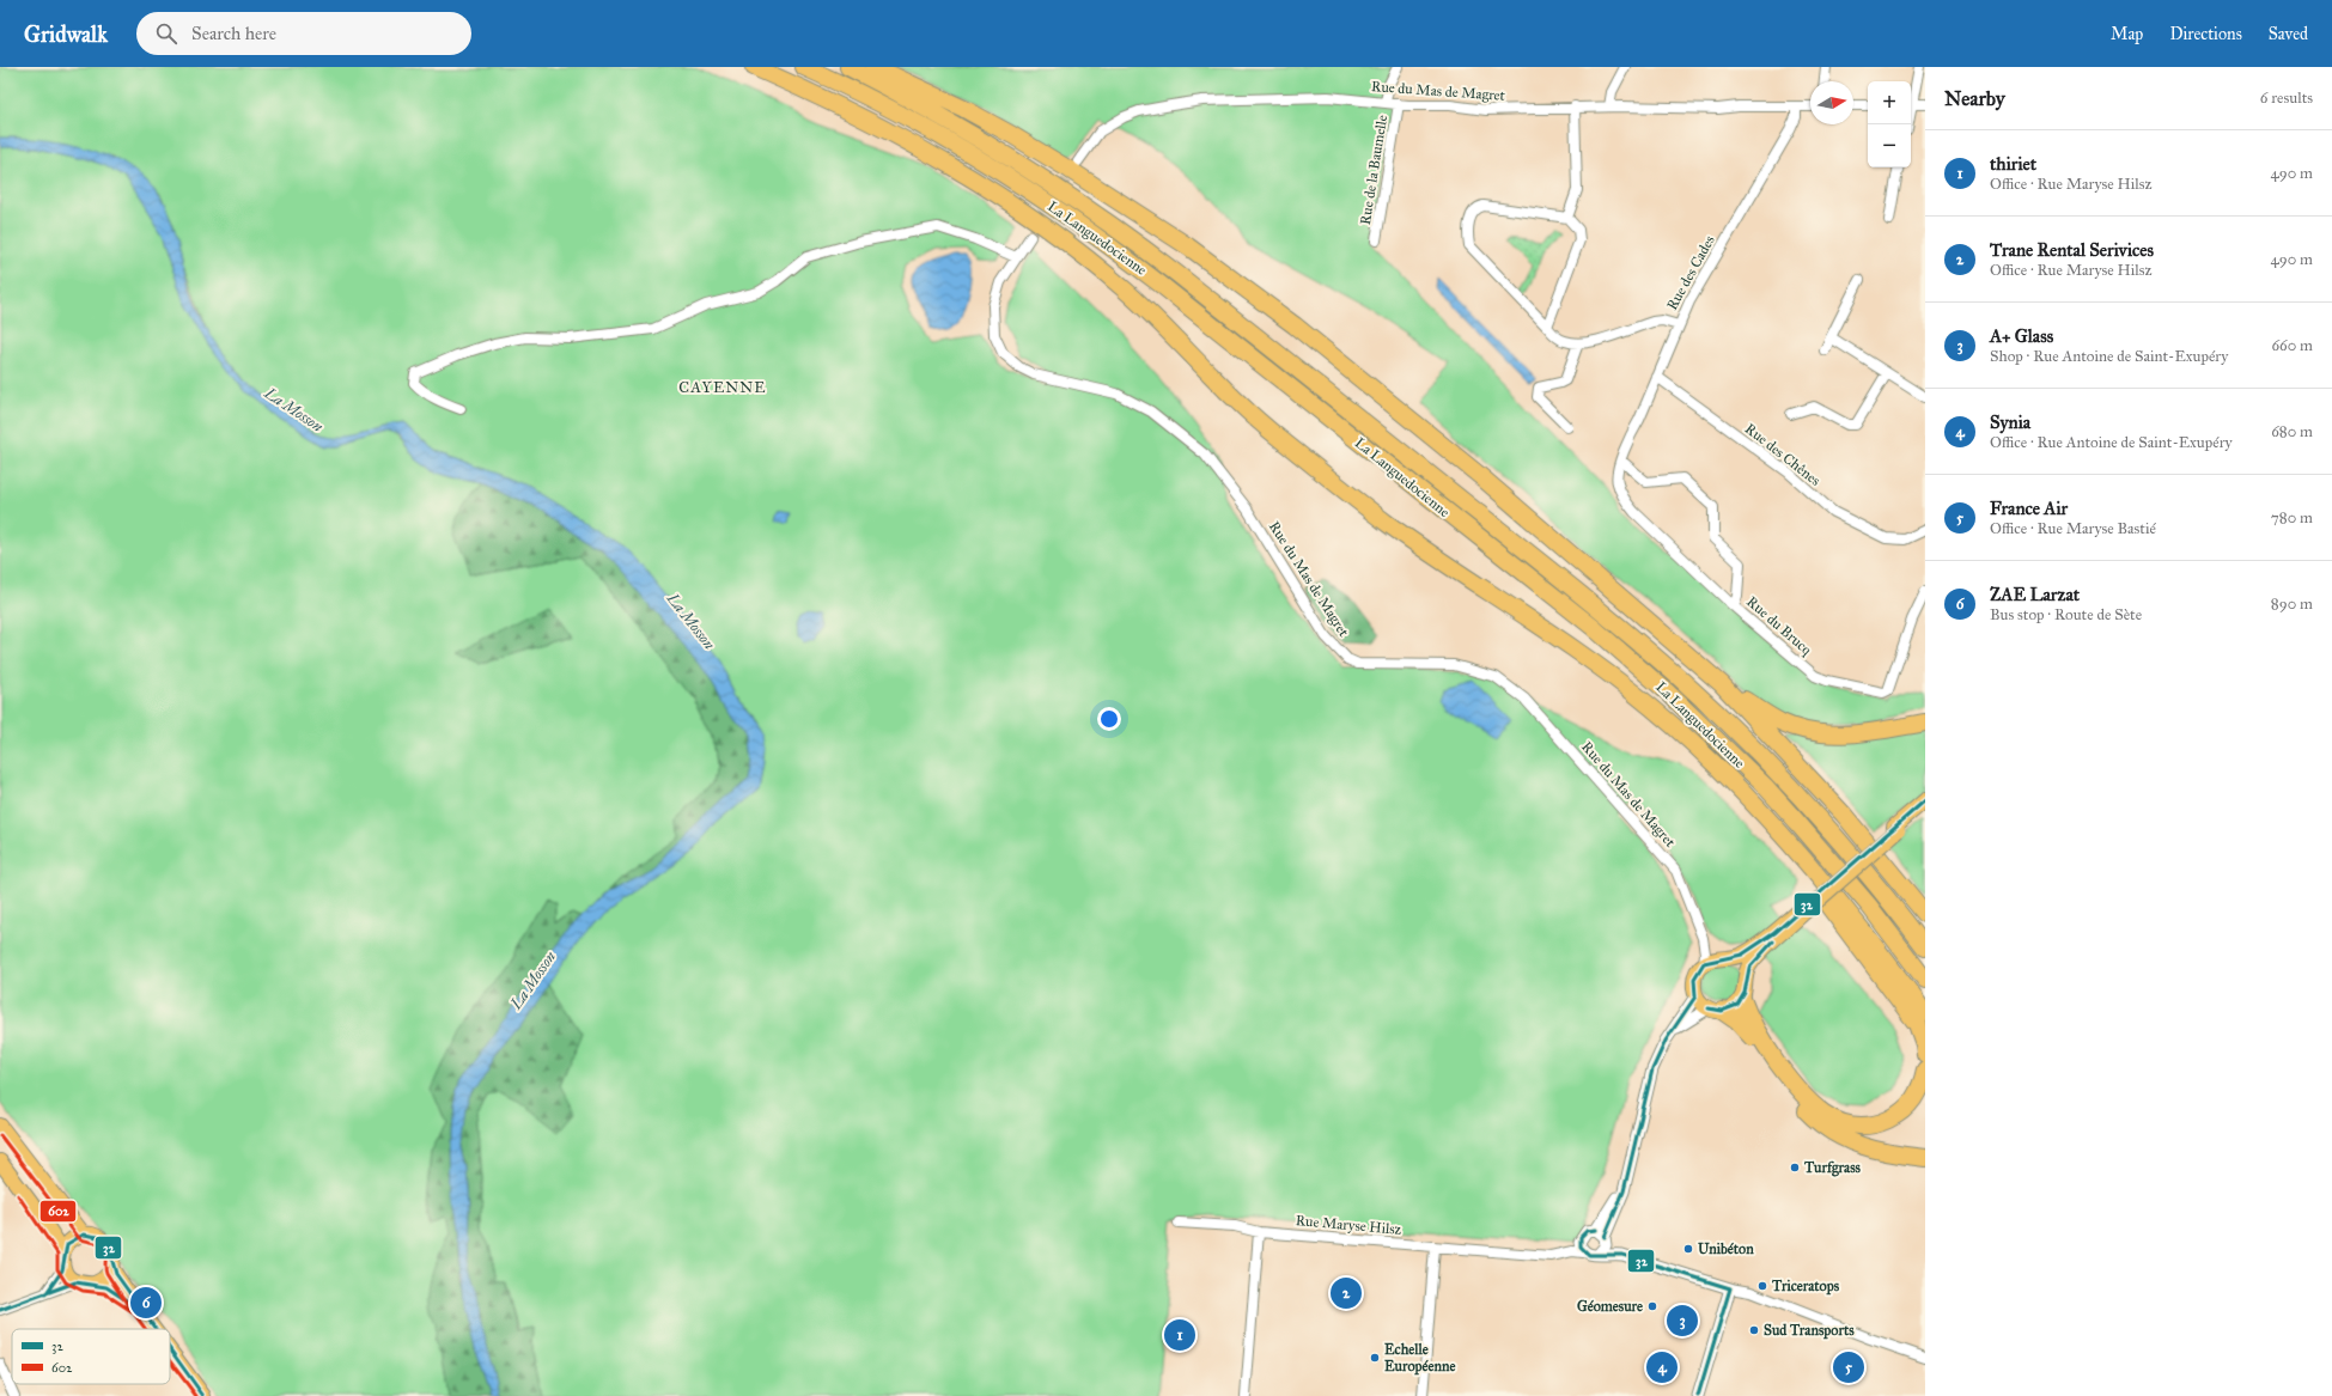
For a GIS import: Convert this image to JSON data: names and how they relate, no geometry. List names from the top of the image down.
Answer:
{
  "streets": {
    "highway": ["La Languedocienne"],
    "street": [
      "Rue du Mas de Magret",
      "Rue de la Baumelle",
      "Rue des Cades",
      "Rue des Chênes",
      "Rue du Brucq",
      "Rue Maryse Hilsz"
    ]
  },
  "crossings": [
    ["Rue du Mas de Magret", "Rue de la Baumelle"],
    ["Rue du Mas de Magret", "Rue des Cades"],
    ["Rue des Cades", "Rue des Chênes"],
    ["Rue des Cades", "Rue du Brucq"]
  ],
  "districts": ["CAYENNE"],
  "water": ["La Mosson"],
  "places": [
    "Turfgrass",
    "Unibéton",
    "Triceratops",
    "Géomesure",
    "Sud Transports",
    "Echelle Européenne"
  ],
  "lines": ["transit line 32", "transit line 602"],
  "legend": ["32", "602"],
  "north": "right",
  "page": {
    "header": "Gridwalk",
    "search": "Search here",
    "nav": ["Map", "Directions", "Saved"],
    "heading": ["Nearby", "6 results"],
    "map_buttons": ["+", "−"],
    "list": [
      {
        "mark": "1",
        "name": "thiriet",
        "note": "Office · Rue Maryse Hilsz",
        "value": "490 m"
      },
      {
        "mark": "2",
        "name": "Trane Rental Serivices",
        "note": "Office · Rue Maryse Hilsz",
        "value": "490 m"
      },
      {
        "mark": "3",
        "name": "A+ Glass",
        "note": "Shop · Rue Antoine de Saint-Exupéry",
        "value": "660 m"
      },
      {
        "mark": "4",
        "name": "Synia",
        "note": "Office · Rue Antoine de Saint-Exupéry",
        "value": "680 m"
      },
      {
        "mark": "5",
        "name": "France Air",
        "note": "Office · Rue Maryse Bastié",
        "value": "780 m"
      },
      {
        "mark": "6",
        "name": "ZAE Larzat",
        "note": "Bus stop · Route de Sète",
        "value": "890 m"
      }
    ],
    "pins": [
      "2",
      "6",
      "3",
      "1",
      "4",
      "5"
    ]
  }
}
